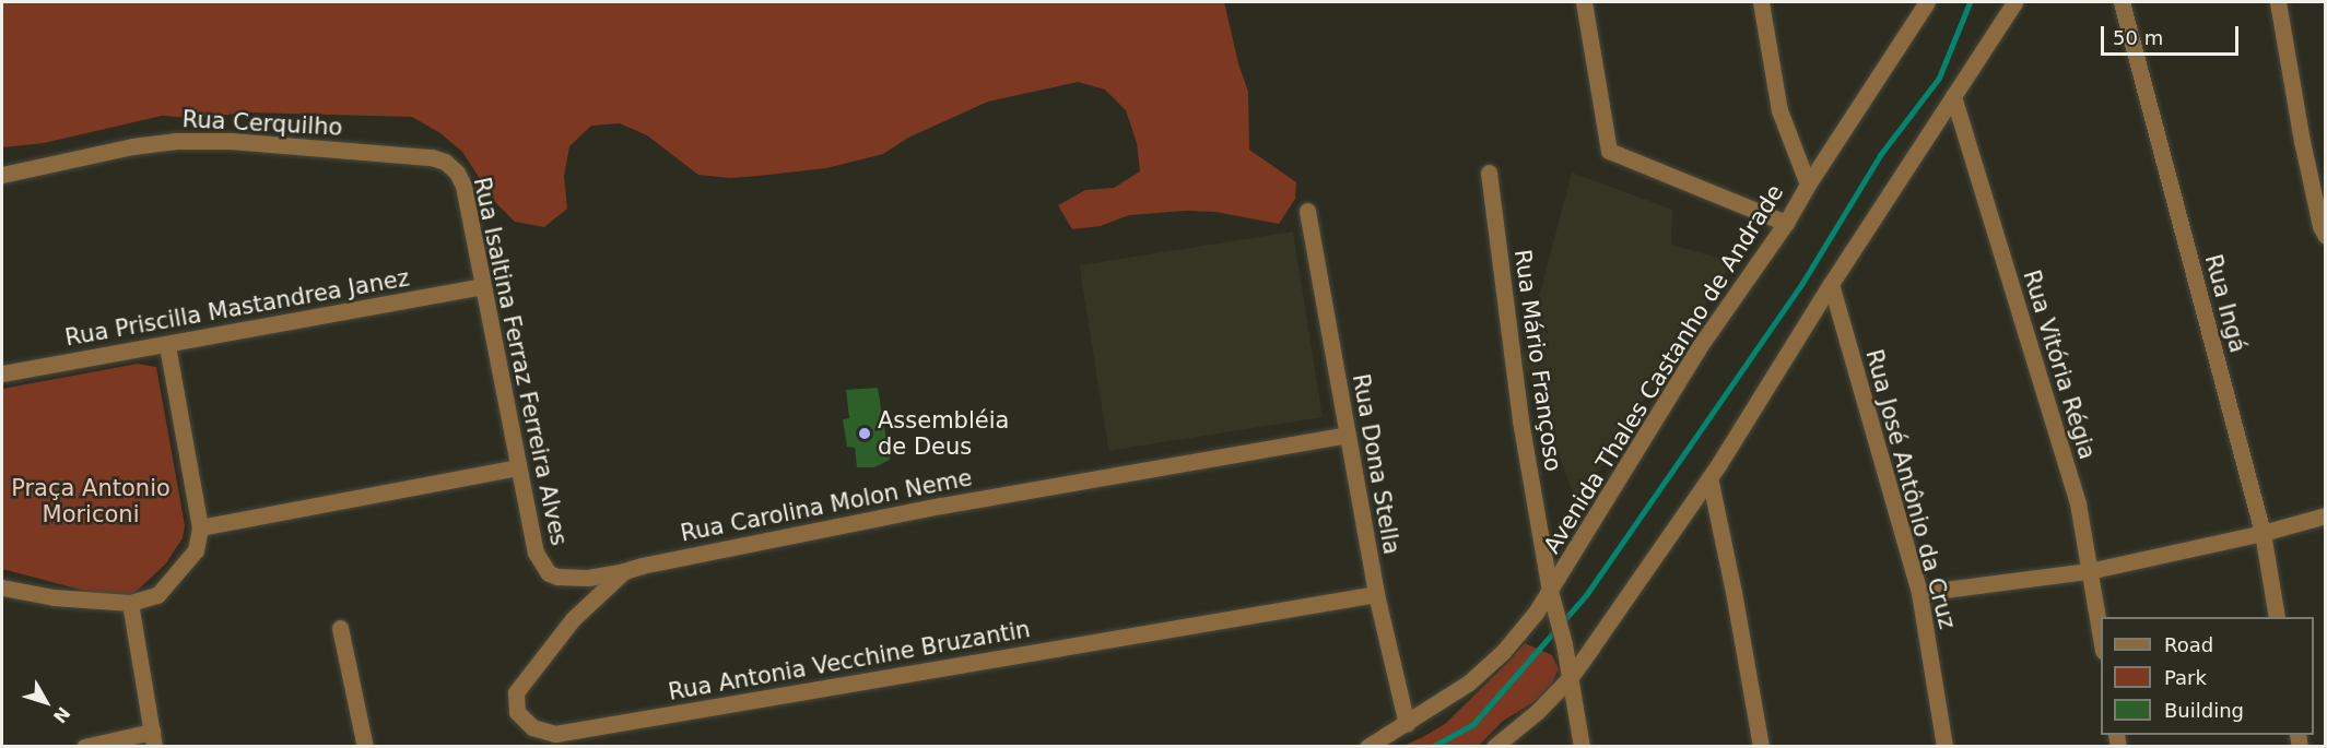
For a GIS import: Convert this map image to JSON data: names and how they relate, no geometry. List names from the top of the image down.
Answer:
{
  "streets": {
    "street": [
      "Rua Cerquilho",
      "Rua Ingá",
      "Rua Priscilla Mastandrea Janez",
      "Rua Mário Françoso",
      "Rua Isaltina Ferraz Ferreira Alves",
      "Rua Vitória Régia",
      "Avenida Thales Castanho de Andrade",
      "Rua Dona Stella",
      "Rua José Antônio da Cruz",
      "Rua Carolina Molon Neme",
      "Rua Antonia Vecchine Bruzantin"
    ]
  },
  "crossings": [
    ["Rua Cerquilho", "Rua Isaltina Ferraz Ferreira Alves"],
    ["Rua Priscilla Mastandrea Janez", "Rua Isaltina Ferraz Ferreira Alves"],
    ["Rua Mário Françoso", "Avenida Thales Castanho de Andrade"],
    ["Rua Isaltina Ferraz Ferreira Alves", "Rua Carolina Molon Neme"],
    ["Avenida Thales Castanho de Andrade", "Rua Dona Stella"],
    ["Rua Dona Stella", "Rua Carolina Molon Neme"],
    ["Rua Dona Stella", "Rua Antonia Vecchine Bruzantin"],
    ["Rua Carolina Molon Neme", "Rua Antonia Vecchine Bruzantin"]
  ],
  "parks": ["Praça Antonio Moriconi"],
  "places": ["Assembléia de Deus"],
  "legend": ["Road", "Park", "Building"],
  "scale_bar": "50 m",
  "north": "bottom right"
}
